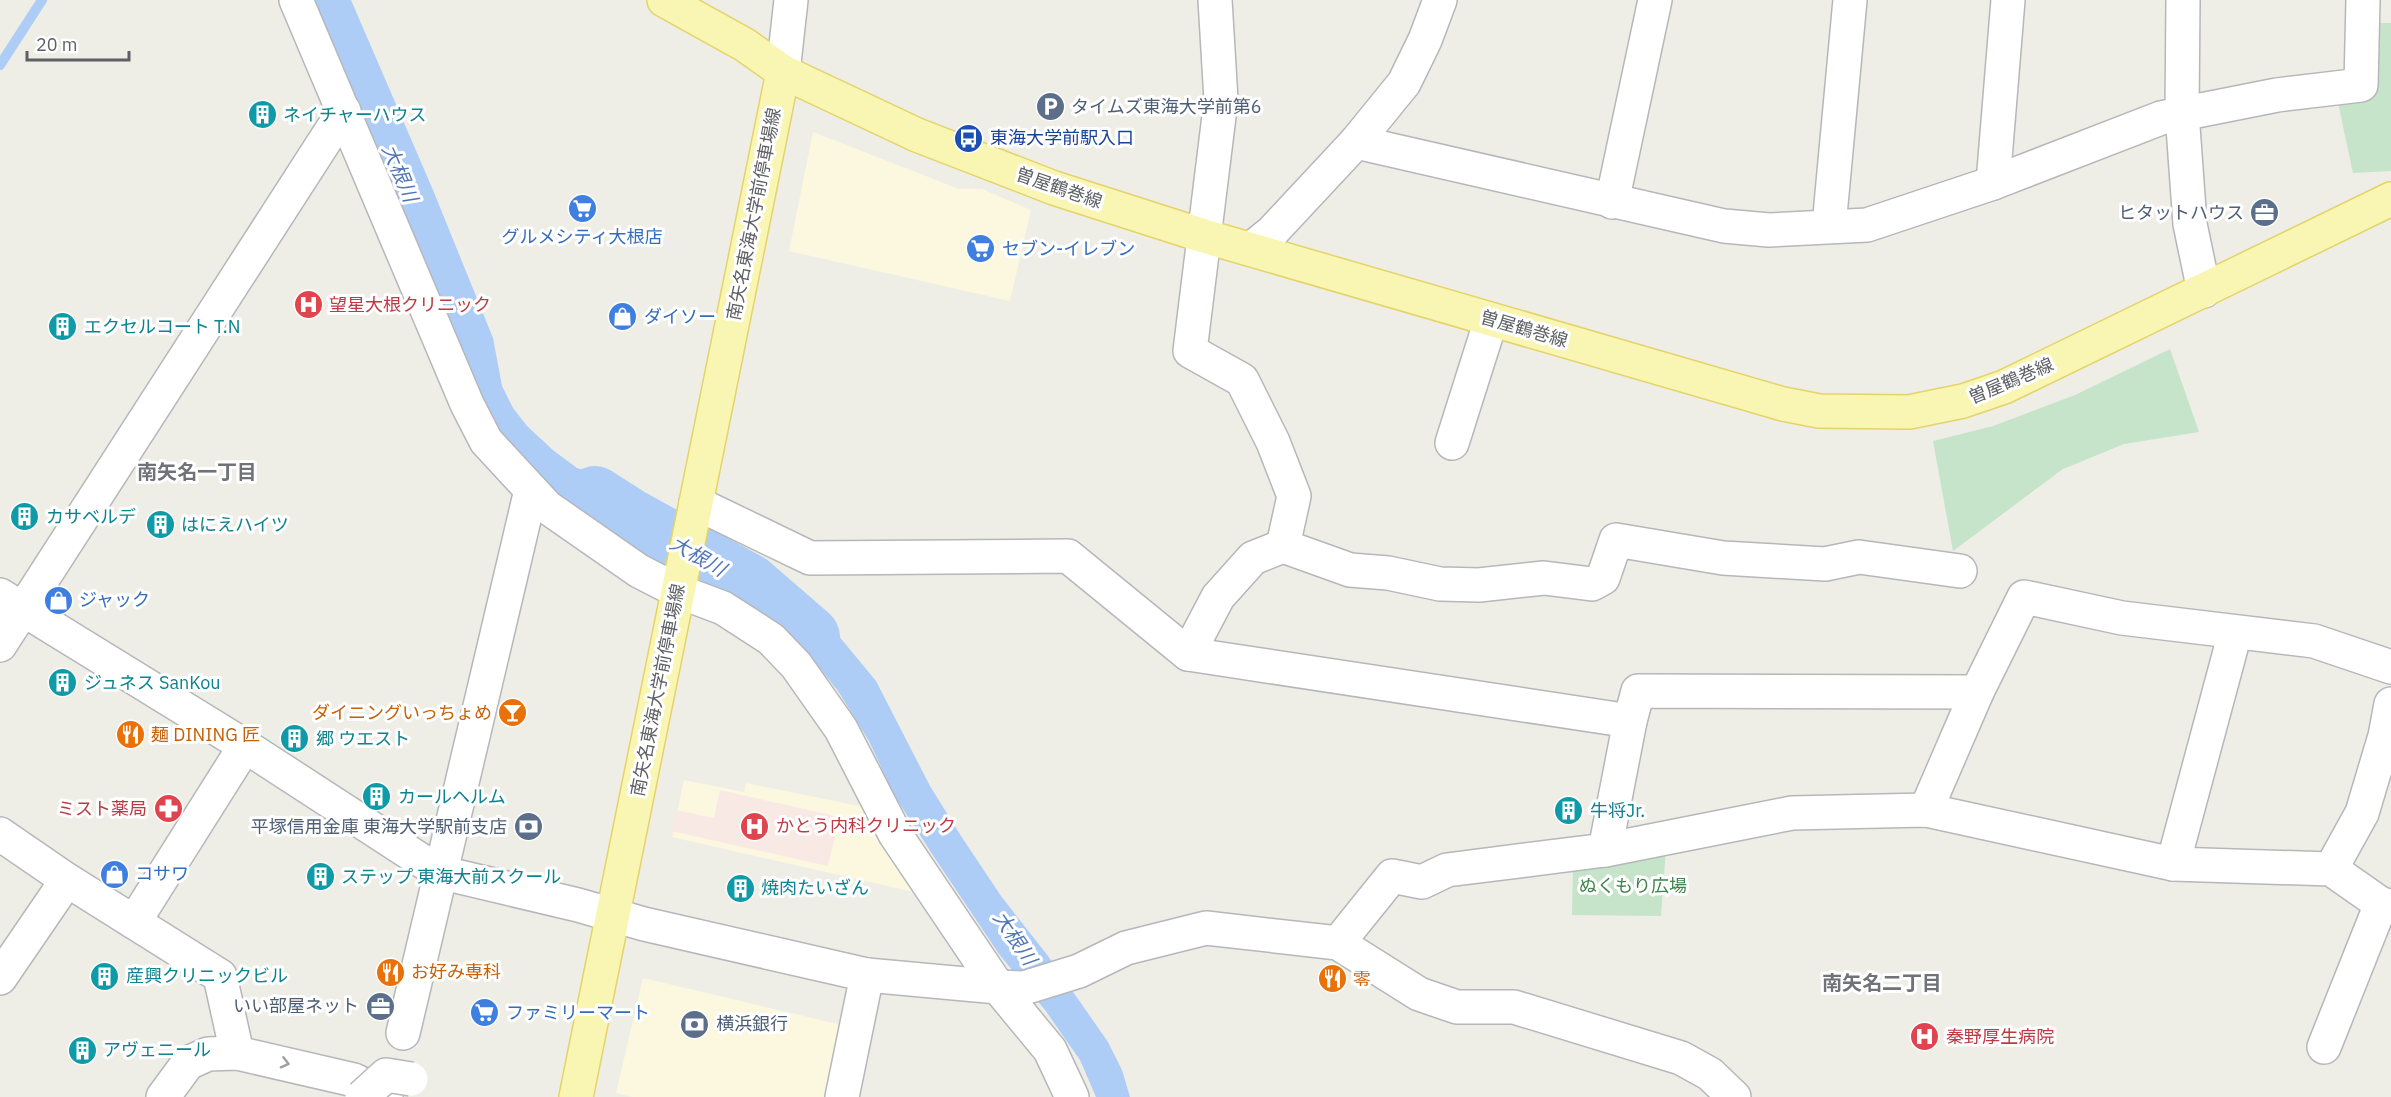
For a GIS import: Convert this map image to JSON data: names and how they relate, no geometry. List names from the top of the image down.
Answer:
{
  "streets": {
    "main road": ["曽屋鶴巻線", "南矢名東海大学前停車場線"]
  },
  "crossings": [
    ["曽屋鶴巻線", "南矢名東海大学前停車場線"]
  ],
  "districts": ["南矢名一丁目", "南矢名二丁目"],
  "water": ["大根川"],
  "parks": ["ぬくもり広場"],
  "places": {
    "parking": ["タイムズ東海大学前第6"],
    "building": [
      "ネイチャーハウス",
      "エクセルコート T.N",
      "カサベルデ",
      "はにえハイツ",
      "ジュネス SanKou",
      "郷 ウエスト",
      "カールヘルム",
      "牛将Jr.",
      "ステップ 東海大前スクール",
      "焼肉たいざん",
      "産興クリニックビル",
      "アヴェニール"
    ],
    "bus stop": ["東海大学前駅入口"],
    "supermarket": ["グルメシティ大根店", "セブン-イレブン", "ファミリーマート"],
    "office": ["ヒタットハウス", "いい部屋ネット"],
    "hospital": ["望星大根クリニック", "かとう内科クリニック", "秦野厚生病院"],
    "shop": ["ダイソー", "ジャック", "コサワ"],
    "bar": ["ダイニングいっちょめ"],
    "restaurant": ["麺 DINING 匠", "お好み専科", "零"],
    "pharmacy": ["ミスト薬局"],
    "bank": ["平塚信用金庫 東海大学駅前支店", "横浜銀行"]
  },
  "scale_bar": "20 m"
}
